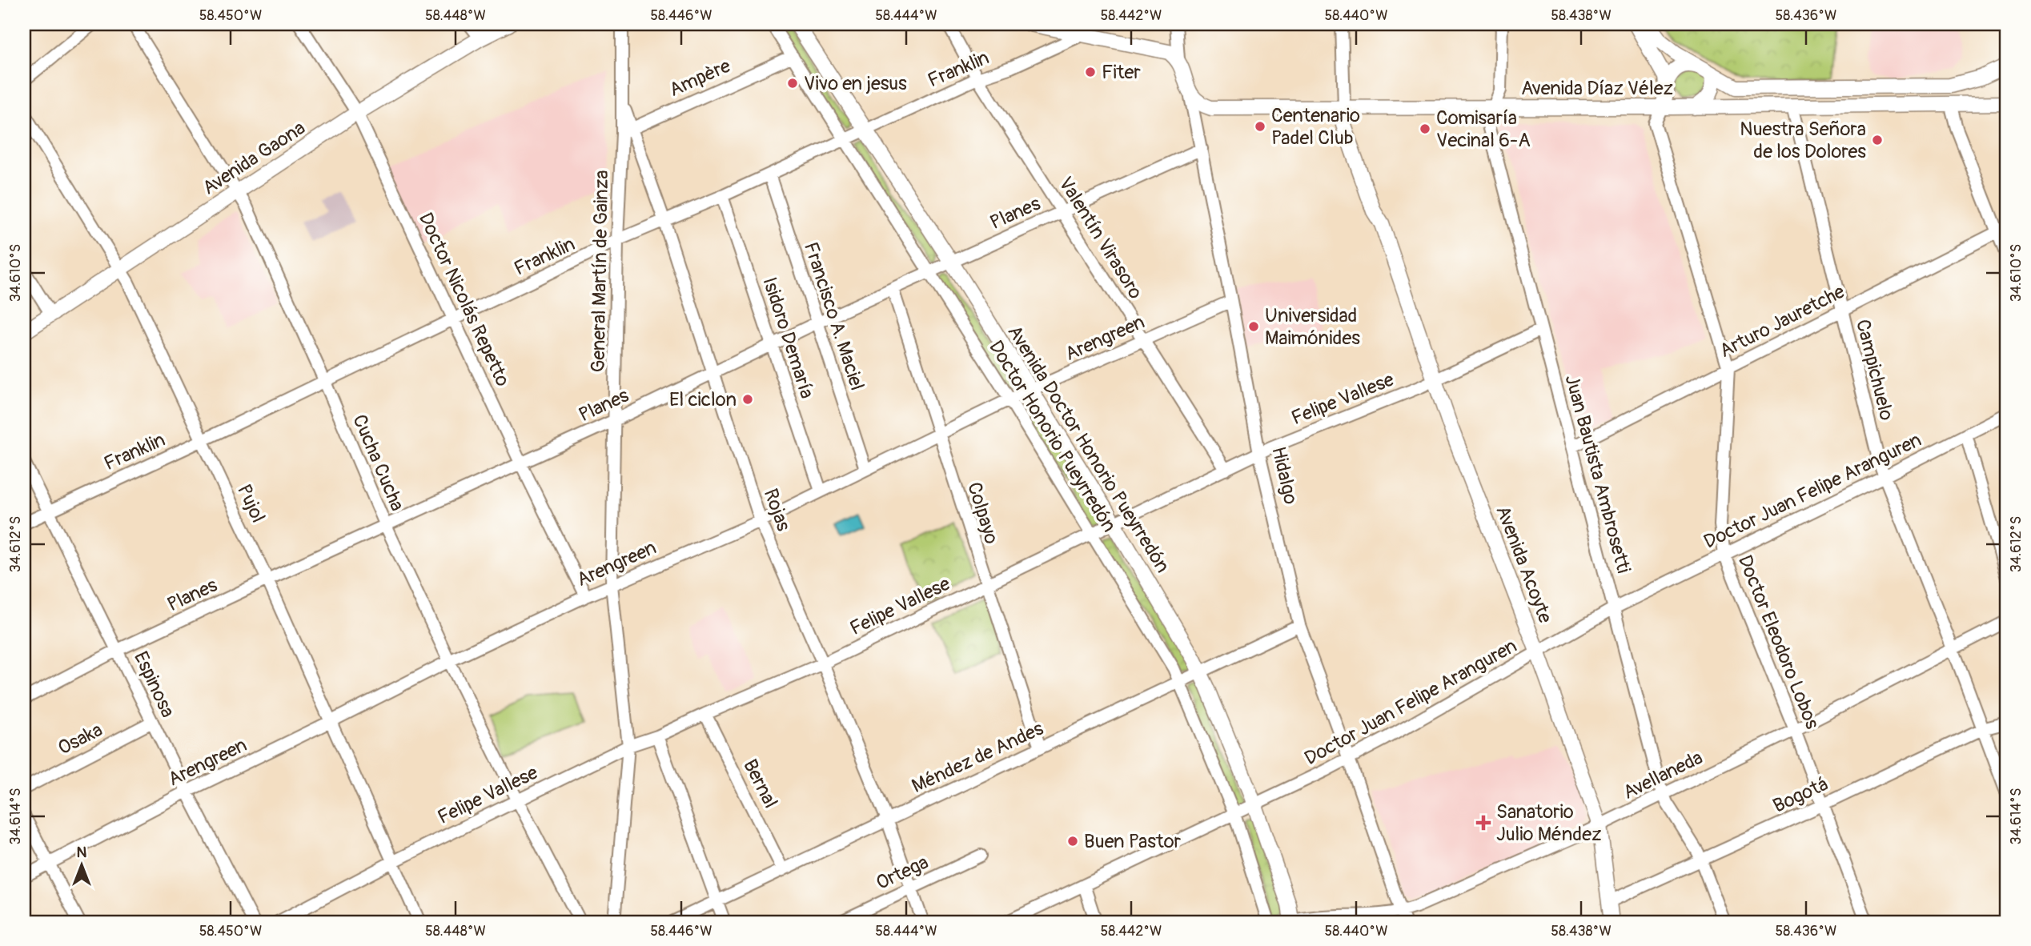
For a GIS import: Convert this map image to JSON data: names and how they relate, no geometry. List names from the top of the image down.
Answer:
{
  "streets": {
    "main road": [
      "Avenida Díaz Vélez",
      "Avenida Gaona",
      "Avenida Doctor Honorio Pueyrredón",
      "Hidalgo",
      "Avenida Acoyte"
    ],
    "street": [
      "Franklin",
      "Ampère",
      "Planes",
      "Valentín Virasoro",
      "General Martín de Gainza",
      "Doctor Nicolás Repetto",
      "Francisco A. Maciel",
      "Arturo Jauretche",
      "Isidoro Demaría",
      "Arengreen",
      "Campichuelo",
      "Felipe Vallese",
      "Doctor Honorio Pueyrredón",
      "Cucha Cucha",
      "Juan Bautista Ambrosetti",
      "Doctor Juan Felipe Aranguren",
      "Pujol",
      "Rojas",
      "Colpayo",
      "Doctor Eleodoro Lobos",
      "Espinosa",
      "Osaka",
      "Méndez de Andes",
      "Avellaneda",
      "Bernal",
      "Bogotá",
      "Ortega"
    ]
  },
  "crossings": [
    ["Franklin", "Valentín Virasoro"],
    ["Franklin", "General Martín de Gainza"],
    ["Franklin", "Doctor Nicolás Repetto"],
    ["Franklin", "Francisco A. Maciel"],
    ["Franklin", "Isidoro Demaría"],
    ["Franklin", "Doctor Honorio Pueyrredón"],
    ["Franklin", "Avenida Doctor Honorio Pueyrredón"],
    ["Franklin", "Cucha Cucha"],
    ["Franklin", "Pujol"],
    ["Franklin", "Rojas"],
    ["Franklin", "Espinosa"],
    ["Ampère", "General Martín de Gainza"],
    ["Ampère", "Doctor Honorio Pueyrredón"],
    ["Ampère", "Rojas"],
    ["Avenida Díaz Vélez", "Campichuelo"],
    ["Avenida Díaz Vélez", "Juan Bautista Ambrosetti"],
    ["Avenida Díaz Vélez", "Hidalgo"],
    ["Avenida Díaz Vélez", "Avenida Acoyte"],
    ["Avenida Díaz Vélez", "Doctor Eleodoro Lobos"],
    ["Avenida Gaona", "Doctor Nicolás Repetto"],
    ["Avenida Gaona", "Cucha Cucha"],
    ["Avenida Gaona", "Pujol"],
    ["Planes", "Valentín Virasoro"],
    ["Planes", "General Martín de Gainza"],
    ["Planes", "Doctor Nicolás Repetto"],
    ["Planes", "Francisco A. Maciel"],
    ["Planes", "Isidoro Demaría"],
    ["Planes", "Doctor Honorio Pueyrredón"],
    ["Planes", "Avenida Doctor Honorio Pueyrredón"],
    ["Planes", "Cucha Cucha"],
    ["Planes", "Hidalgo"],
    ["Planes", "Pujol"],
    ["Planes", "Rojas"],
    ["Planes", "Colpayo"],
    ["Planes", "Espinosa"],
    ["Valentín Virasoro", "Arengreen"],
    ["Valentín Virasoro", "Felipe Vallese"],
    ["General Martín de Gainza", "Arengreen"],
    ["General Martín de Gainza", "Felipe Vallese"],
    ["General Martín de Gainza", "Rojas"],
    ["Doctor Nicolás Repetto", "Arengreen"],
    ["Francisco A. Maciel", "Arengreen"],
    ["Arturo Jauretche", "Campichuelo"],
    ["Arturo Jauretche", "Juan Bautista Ambrosetti"],
    ["Arturo Jauretche", "Doctor Eleodoro Lobos"],
    ["Isidoro Demaría", "Arengreen"],
    ["Arengreen", "Doctor Honorio Pueyrredón"],
    ["Arengreen", "Avenida Doctor Honorio Pueyrredón"],
    ["Arengreen", "Cucha Cucha"],
    ["Arengreen", "Hidalgo"],
    ["Arengreen", "Pujol"],
    ["Arengreen", "Rojas"],
    ["Arengreen", "Colpayo"],
    ["Arengreen", "Espinosa"],
    ["Campichuelo", "Doctor Juan Felipe Aranguren"],
    ["Campichuelo", "Avellaneda"],
    ["Campichuelo", "Bogotá"],
    ["Felipe Vallese", "Doctor Honorio Pueyrredón"],
    ["Felipe Vallese", "Avenida Doctor Honorio Pueyrredón"],
    ["Felipe Vallese", "Cucha Cucha"],
    ["Felipe Vallese", "Juan Bautista Ambrosetti"],
    ["Felipe Vallese", "Hidalgo"],
    ["Felipe Vallese", "Pujol"],
    ["Felipe Vallese", "Rojas"],
    ["Felipe Vallese", "Colpayo"],
    ["Felipe Vallese", "Avenida Acoyte"],
    ["Felipe Vallese", "Bernal"],
    ["Doctor Honorio Pueyrredón", "Doctor Juan Felipe Aranguren"],
    ["Doctor Honorio Pueyrredón", "Méndez de Andes"],
    ["Avenida Doctor Honorio Pueyrredón", "Doctor Juan Felipe Aranguren"],
    ["Avenida Doctor Honorio Pueyrredón", "Méndez de Andes"],
    ["Avenida Doctor Honorio Pueyrredón", "Avellaneda"],
    ["Juan Bautista Ambrosetti", "Doctor Juan Felipe Aranguren"],
    ["Juan Bautista Ambrosetti", "Avellaneda"],
    ["Juan Bautista Ambrosetti", "Bogotá"],
    ["Hidalgo", "Doctor Juan Felipe Aranguren"],
    ["Hidalgo", "Méndez de Andes"],
    ["Hidalgo", "Avellaneda"],
    ["Doctor Juan Felipe Aranguren", "Avenida Acoyte"],
    ["Doctor Juan Felipe Aranguren", "Doctor Eleodoro Lobos"],
    ["Rojas", "Méndez de Andes"],
    ["Rojas", "Ortega"],
    ["Colpayo", "Méndez de Andes"],
    ["Avenida Acoyte", "Avellaneda"],
    ["Avenida Acoyte", "Bogotá"],
    ["Doctor Eleodoro Lobos", "Avellaneda"],
    ["Doctor Eleodoro Lobos", "Bogotá"],
    ["Espinosa", "Osaka"],
    ["Méndez de Andes", "Bernal"]
  ],
  "places": {
    "other": [
      "Fiter",
      "Vivo en jesus",
      "Centenario Padel Club",
      "Comisaría Vecinal 6-A",
      "Nuestra Señora de los Dolores",
      "Universidad Maimónides",
      "El ciclon",
      "Buen Pastor"
    ],
    "health": ["Sanatorio Julio Méndez"]
  },
  "north": "top",
  "coordinates": [
    "58.450°W",
    "58.448°W",
    "58.446°W",
    "58.444°W",
    "58.442°W",
    "58.440°W",
    "58.438°W",
    "58.436°W",
    "34.610°S",
    "34.612°S",
    "34.614°S"
  ]
}
